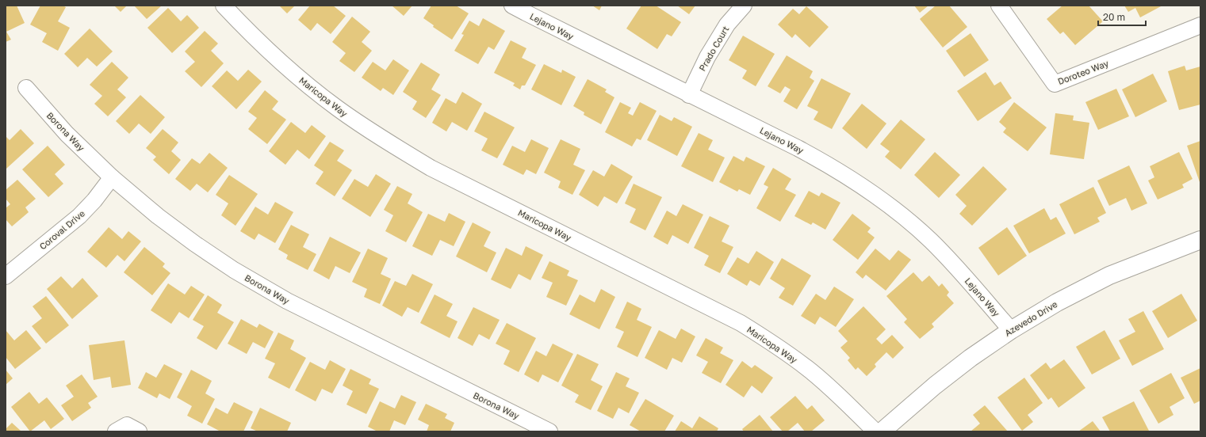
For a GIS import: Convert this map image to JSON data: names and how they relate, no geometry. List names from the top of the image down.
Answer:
{
  "streets": {
    "street": [
      "Lejano Way",
      "Prado Court",
      "Doroteo Way",
      "Maricopa Way",
      "Borona Way",
      "Coroval Drive",
      "Azevedo Drive"
    ]
  },
  "crossings": [
    ["Lejano Way", "Prado Court"],
    ["Lejano Way", "Azevedo Drive"],
    ["Borona Way", "Coroval Drive"]
  ],
  "scale_bar": "20 m"
}
